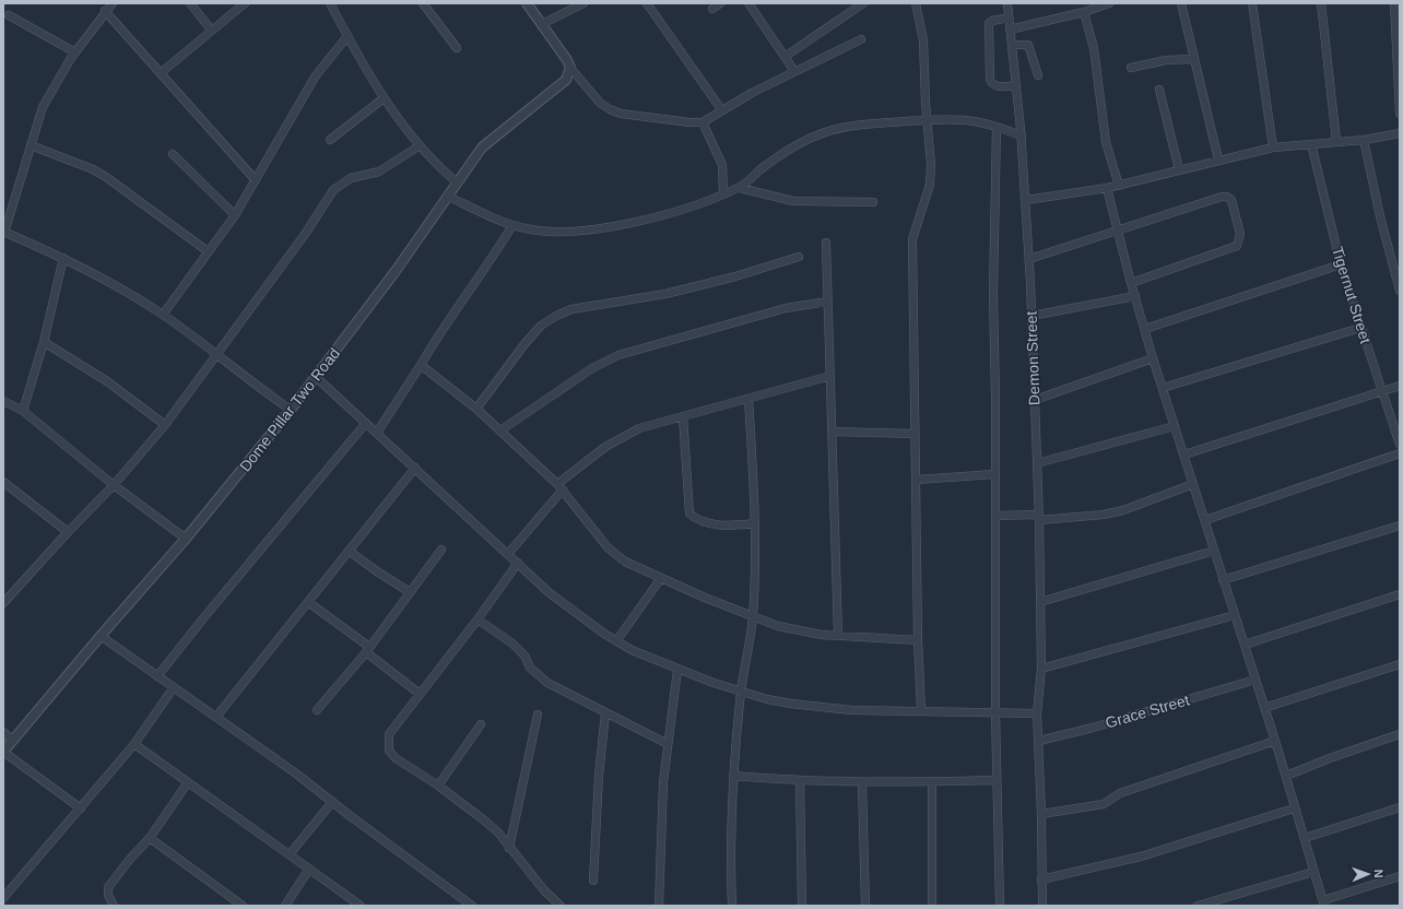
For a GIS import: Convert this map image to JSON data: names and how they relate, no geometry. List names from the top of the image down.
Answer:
{
  "streets": {
    "street": [
      "Tigernut Street",
      "Demon Street",
      "Dome Pillar Two Road",
      "Grace Street"
    ]
  },
  "crossings": [
    ["Demon Street", "Grace Street"]
  ],
  "north": "right"
}
